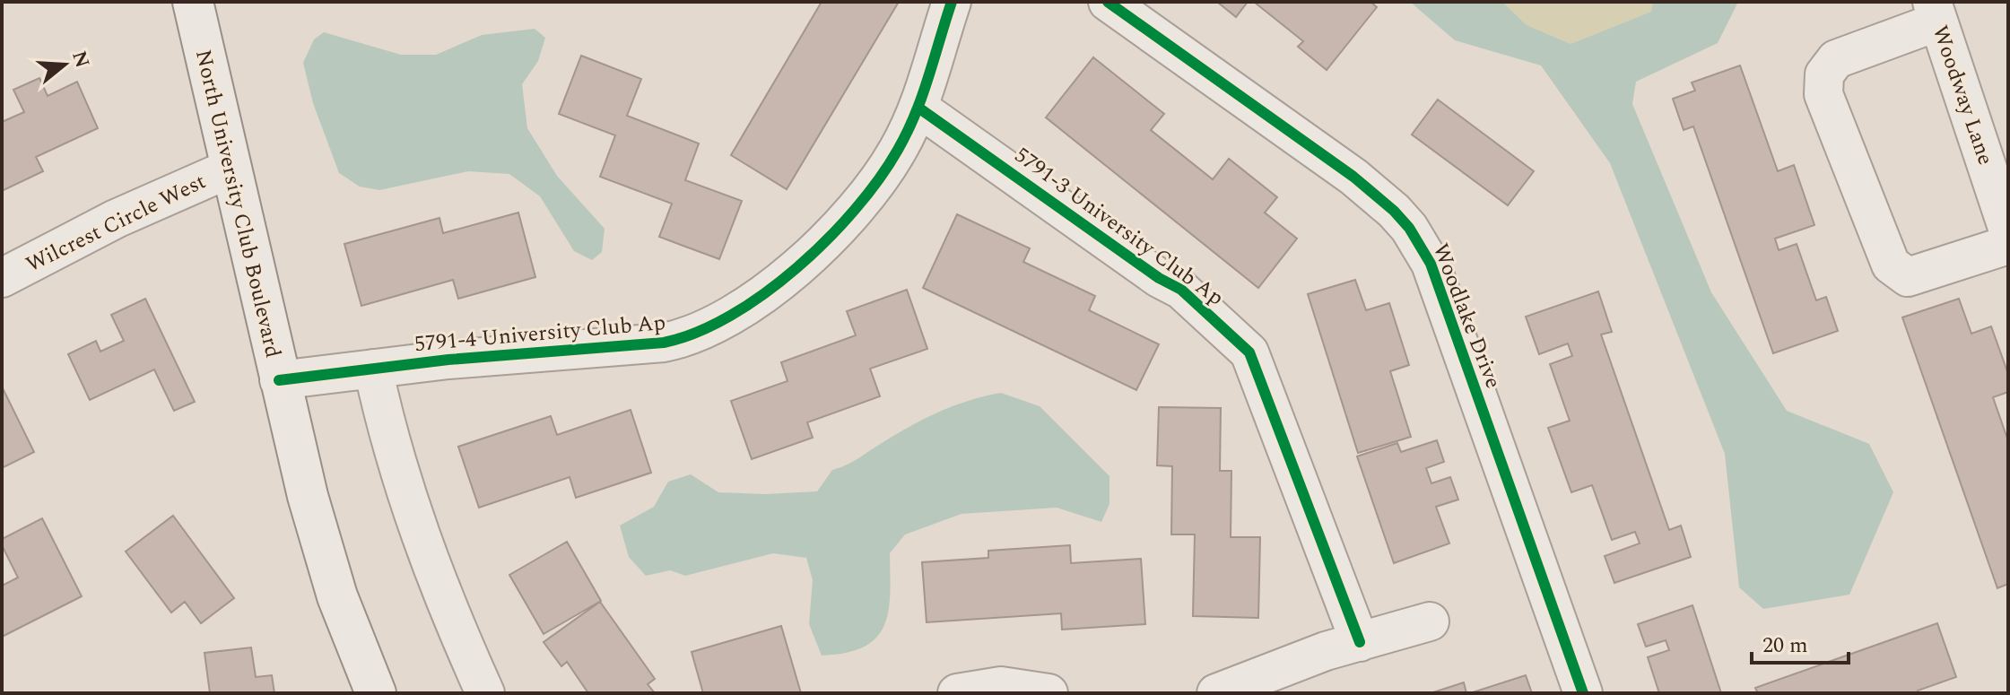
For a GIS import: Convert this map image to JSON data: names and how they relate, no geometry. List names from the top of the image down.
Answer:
{
  "streets": {
    "street": [
      "Woodway Lane",
      "North University Club Boulevard",
      "Wilcrest Circle West",
      "5791-3 University Club Ap",
      "Woodlake Drive",
      "5791-4 University Club Ap"
    ]
  },
  "crossings": [
    ["North University Club Boulevard", "Wilcrest Circle West"],
    ["North University Club Boulevard", "5791-4 University Club Ap"],
    ["5791-3 University Club Ap", "5791-4 University Club Ap"]
  ],
  "scale_bar": "20 m",
  "north": "right"
}
